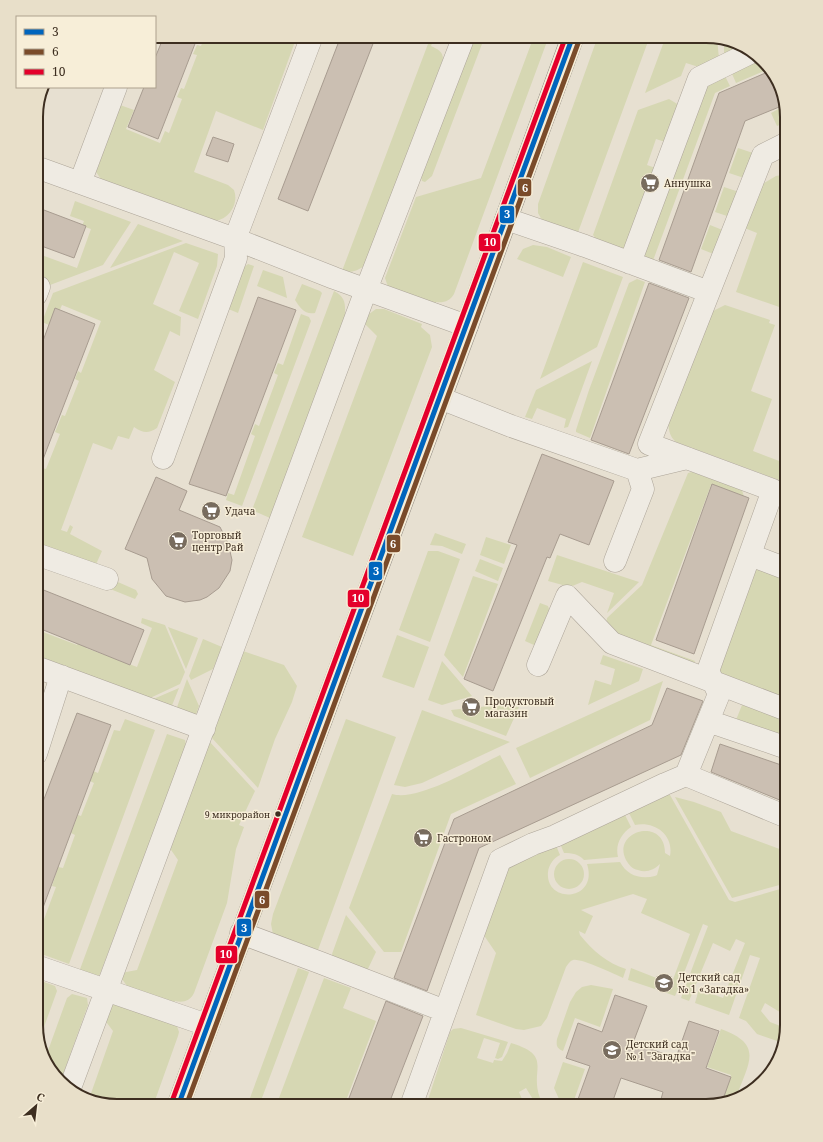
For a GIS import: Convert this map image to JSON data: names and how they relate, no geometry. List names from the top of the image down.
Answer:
{
  "places": {
    "supermarket": [
      "Аннушка",
      "Удача",
      "Торговый центр Рай",
      "Продуктовый магазин",
      "Гастроном"
    ],
    "other": ["9 микрорайон"],
    "school or university": ["Детский сад № 1 «Загадка»", "Детский сад № 1 \"Загадка\""]
  },
  "lines": ["transit line 3", "transit line 6", "transit line 10"],
  "legend": ["3", "6", "10"],
  "north": "top right"
}
